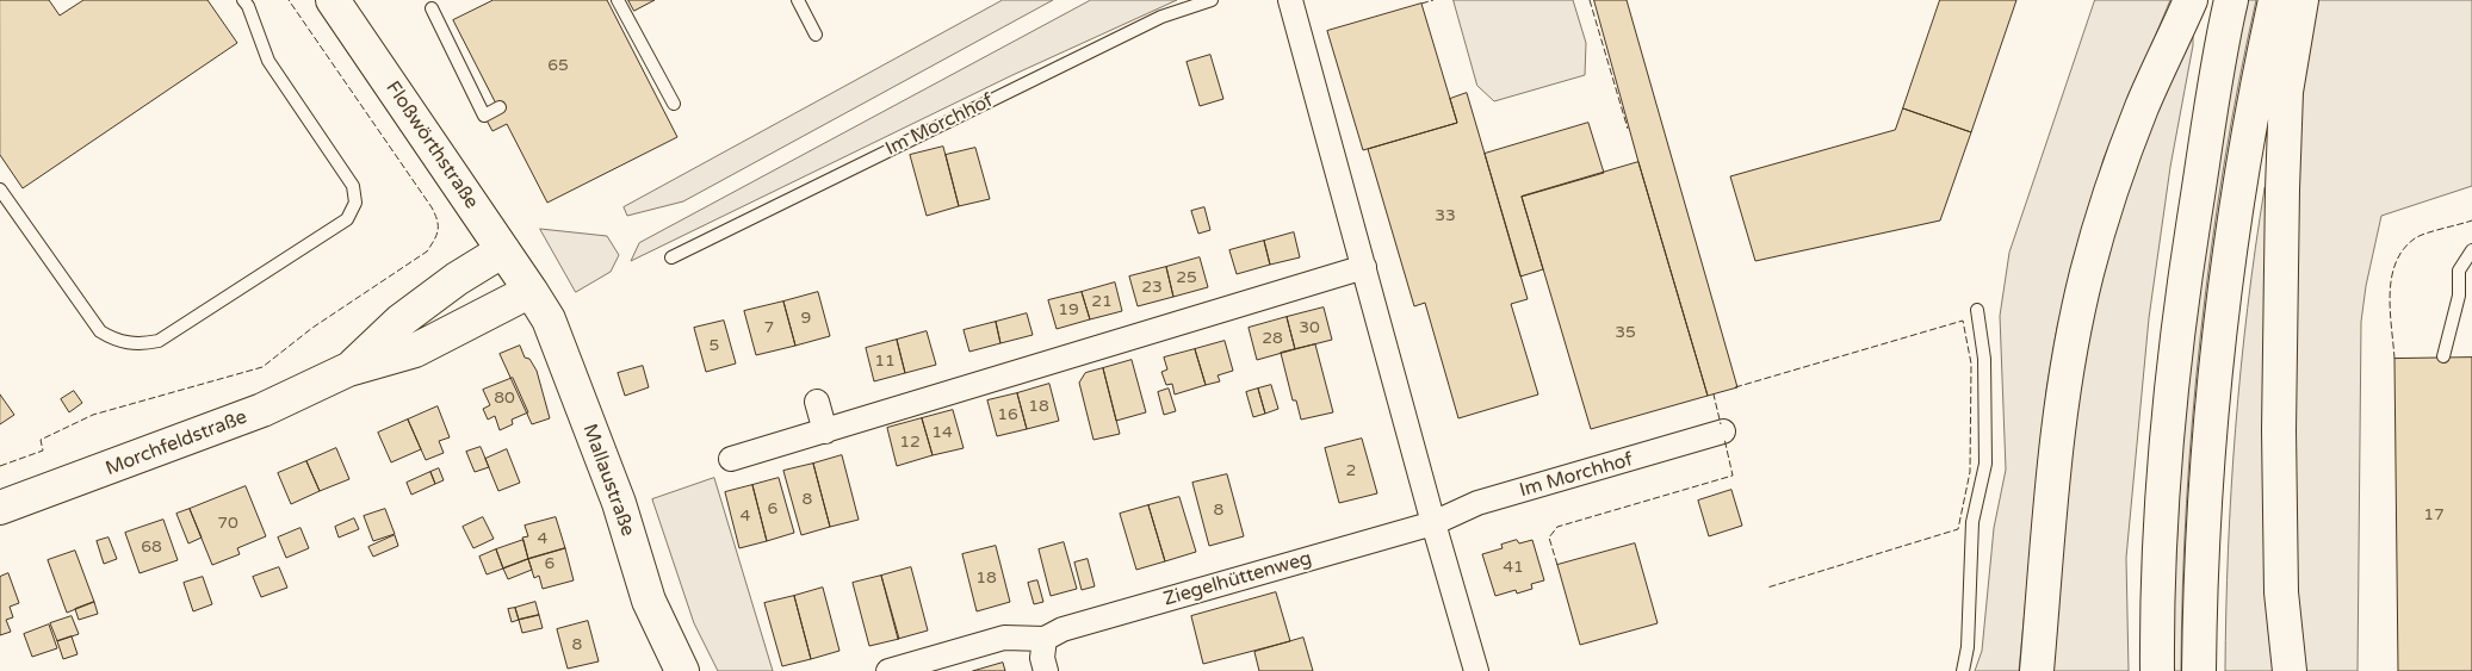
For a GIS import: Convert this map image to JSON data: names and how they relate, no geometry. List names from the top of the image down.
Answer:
{
  "streets": {
    "main road": ["Floßwörthstraße", "Morchfeldstraße", "Mallaustraße"],
    "street": ["Im Morchhof", "Ziegelhüttenweg"]
  },
  "crossings": [
    ["Im Morchhof", "Ziegelhüttenweg"],
    ["Floßwörthstraße", "Morchfeldstraße"],
    ["Floßwörthstraße", "Mallaustraße"],
    ["Morchfeldstraße", "Mallaustraße"]
  ],
  "house_numbers": [
    "65",
    "33",
    "25",
    "23",
    "21",
    "19",
    "9",
    "7",
    "30",
    "35",
    "28",
    "5",
    "11",
    "80",
    "18",
    "16",
    "14",
    "12",
    "2",
    "8",
    "6",
    "8",
    "17",
    "4",
    "70",
    "4",
    "68",
    "6",
    "41",
    "18",
    "8"
  ]
}
